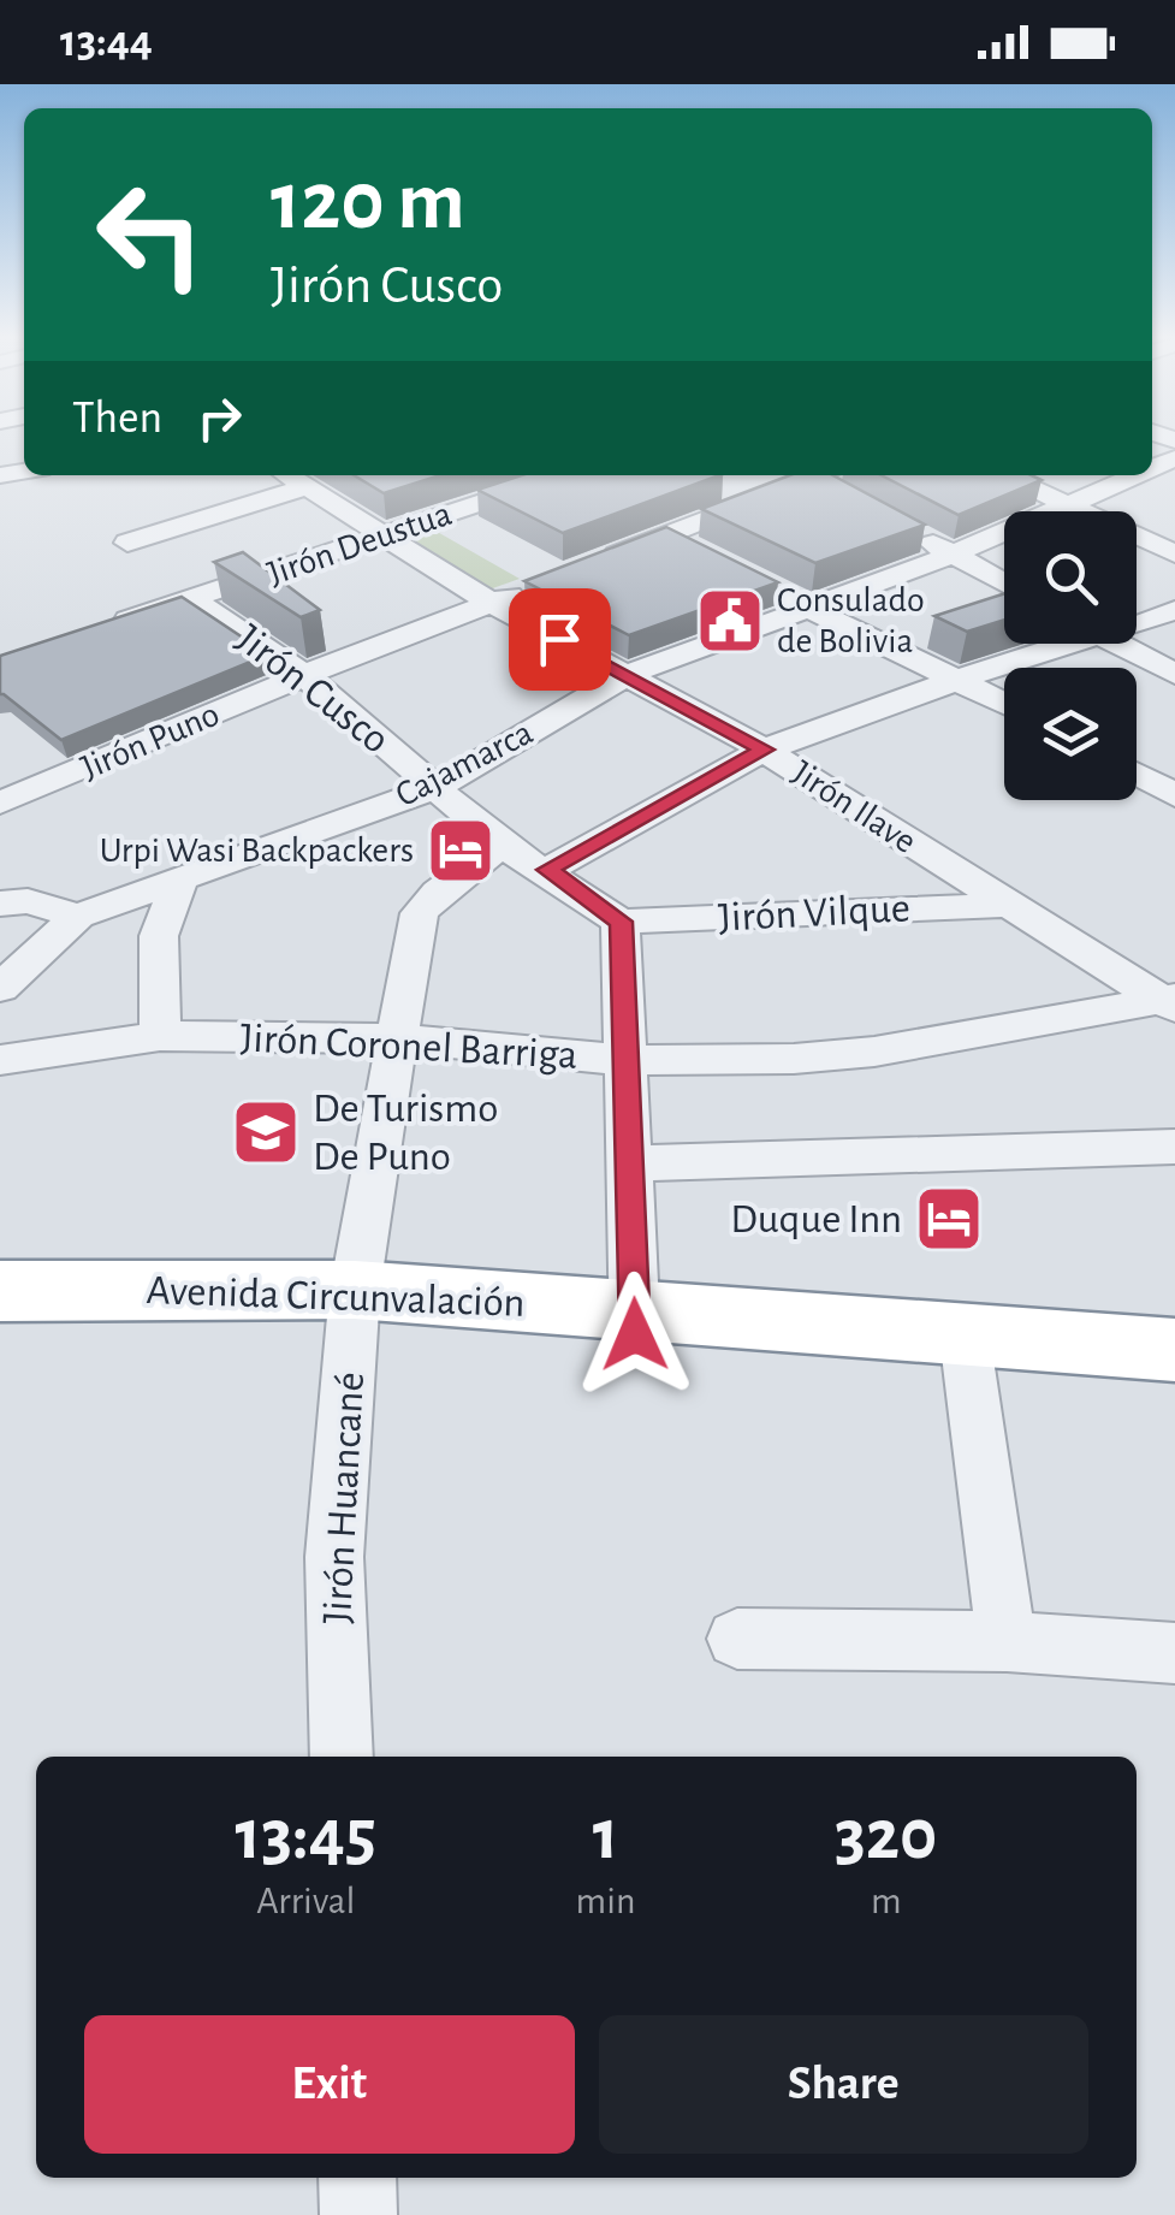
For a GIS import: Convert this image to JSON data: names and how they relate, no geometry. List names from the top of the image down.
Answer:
{
  "streets": {
    "highway": ["Avenida Circunvalación"],
    "street": [
      "Jirón Deustua",
      "Jirón Cusco",
      "Jirón Puno",
      "Cajamarca",
      "Jirón Ilave",
      "Jirón Vilque",
      "Jirón Coronel Barriga",
      "Jirón Huancané"
    ]
  },
  "crossings": [
    ["Jirón Deustua", "Jirón Cusco"],
    ["Jirón Deustua", "Jirón Ilave"],
    ["Jirón Cusco", "Jirón Puno"],
    ["Jirón Cusco", "Cajamarca"],
    ["Jirón Cusco", "Jirón Vilque"],
    ["Jirón Cusco", "Jirón Huancané"],
    ["Jirón Puno", "Jirón Ilave"],
    ["Cajamarca", "Jirón Ilave"],
    ["Jirón Ilave", "Jirón Vilque"],
    ["Jirón Ilave", "Jirón Coronel Barriga"],
    ["Jirón Coronel Barriga", "Jirón Huancané"],
    ["Avenida Circunvalación", "Jirón Huancané"]
  ],
  "places": {
    "public building": ["Consulado de Bolivia"],
    "hotel": ["Urpi Wasi Backpackers", "Duque Inn"],
    "school or university": ["De Turismo De Puno"]
  },
  "page": {
    "status": "13:44",
    "turn": ["120 m", "Jirón Cusco"],
    "then": "Then",
    "eta": [
      "13:45",
      "Arrival",
      "1",
      "min",
      "320",
      "m"
    ],
    "buttons": ["Exit", "Share"]
  }
}
